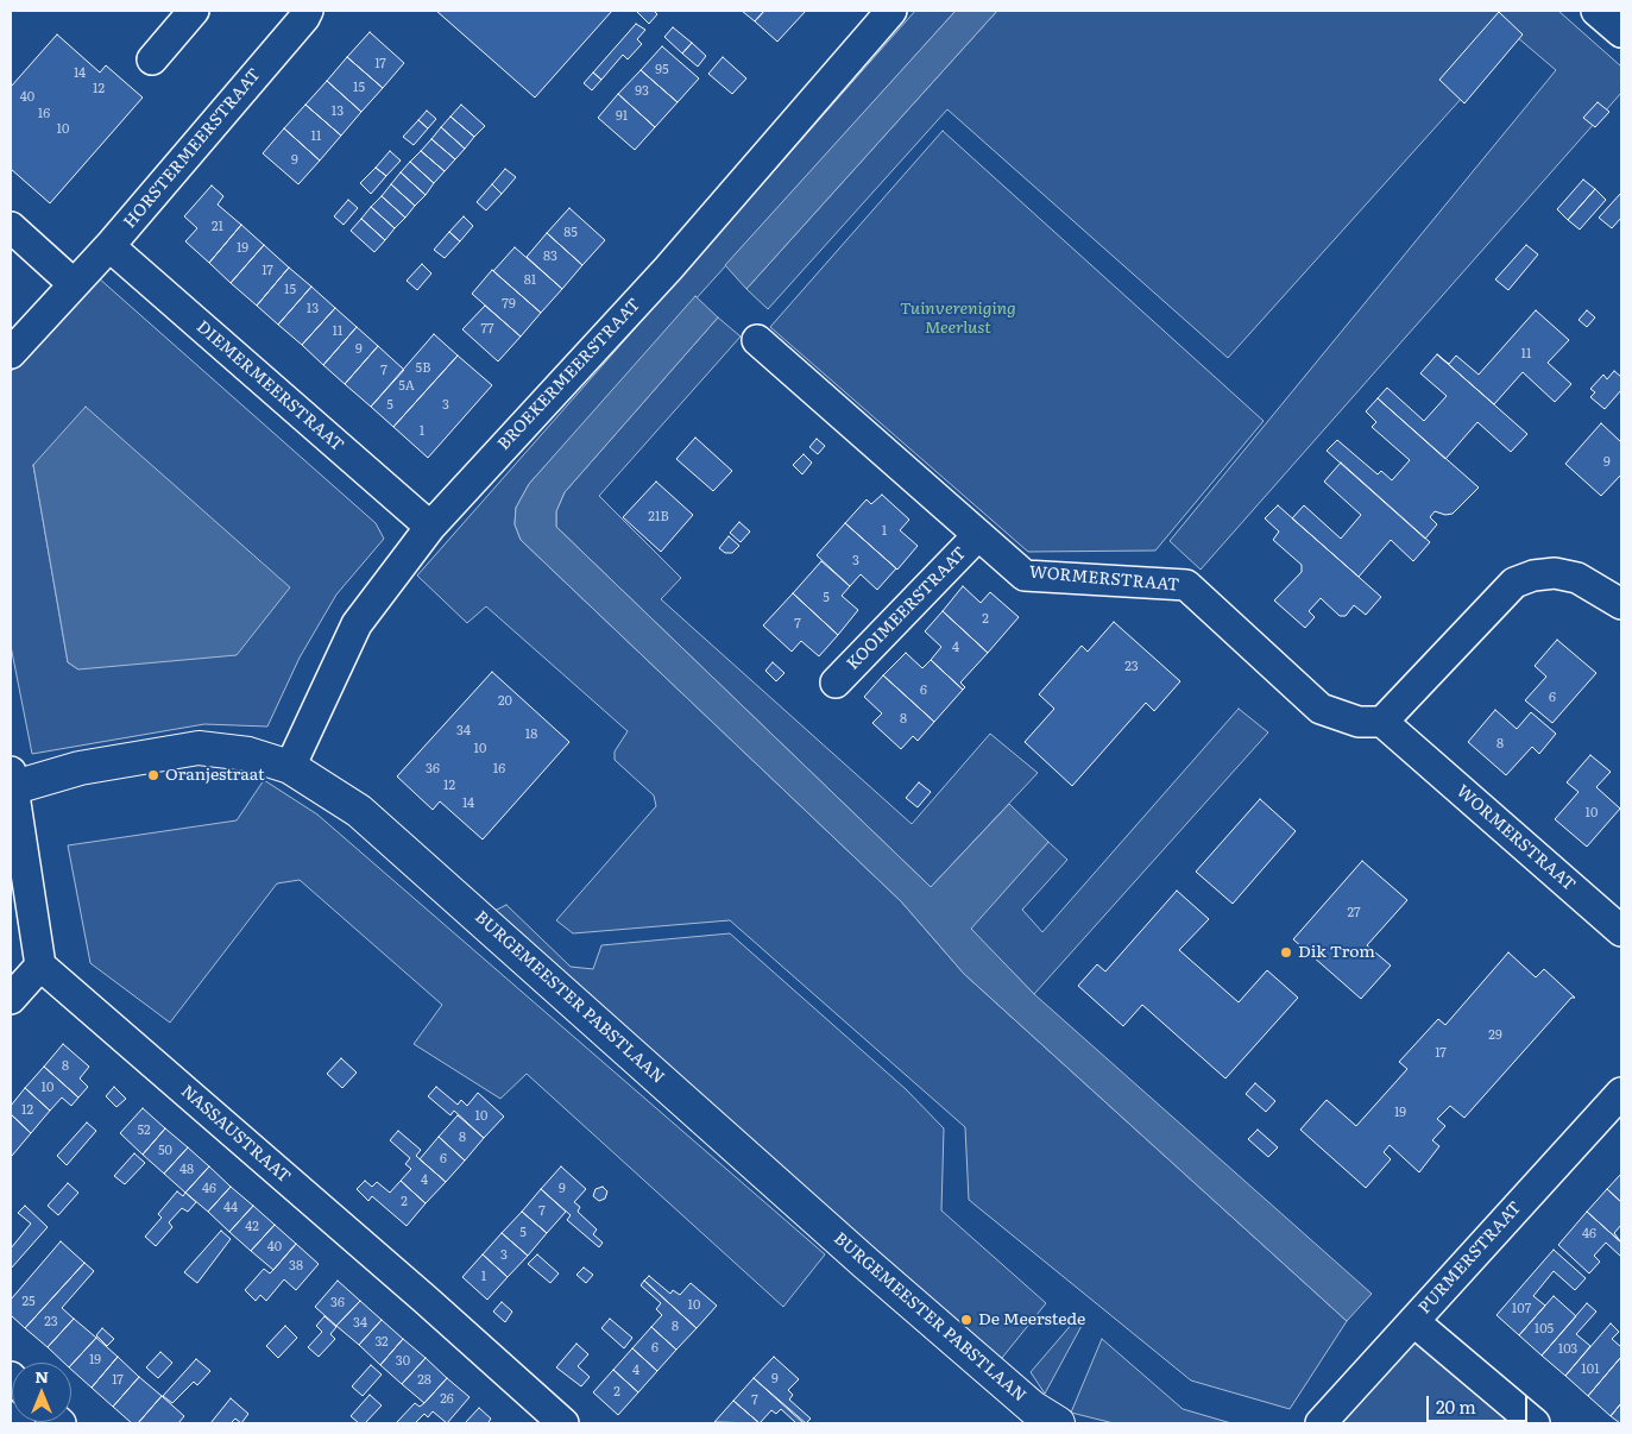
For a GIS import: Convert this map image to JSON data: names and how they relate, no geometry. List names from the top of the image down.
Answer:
{
  "streets": {
    "street": [
      "HORSTERMEERSTRAAT",
      "BROEKERMEERSTRAAT",
      "DIEMERMEERSTRAAT",
      "WORMERSTRAAT",
      "KOOIMEERSTRAAT",
      "BURGEMEESTER PABSTLAAN",
      "NASSAUSTRAAT",
      "PURMERSTRAAT"
    ]
  },
  "crossings": [
    ["HORSTERMEERSTRAAT", "DIEMERMEERSTRAAT"],
    ["BROEKERMEERSTRAAT", "DIEMERMEERSTRAAT"],
    ["BROEKERMEERSTRAAT", "BURGEMEESTER PABSTLAAN"],
    ["WORMERSTRAAT", "KOOIMEERSTRAAT"]
  ],
  "parks": ["Tuinvereniging Meerlust"],
  "places": ["Oranjestraat", "Dik Trom", "De Meerstede"],
  "house_numbers": [
    "17",
    "95",
    "14",
    "15",
    "12",
    "93",
    "40",
    "13",
    "16",
    "91",
    "10",
    "11",
    "9",
    "21",
    "85",
    "19",
    "83",
    "17",
    "81",
    "15",
    "79",
    "13",
    "77",
    "11",
    "9",
    "11",
    "5B",
    "7",
    "5A",
    "5",
    "3",
    "1",
    "9",
    "21B",
    "1",
    "3",
    "5",
    "2",
    "7",
    "4",
    "23",
    "6",
    "6",
    "20",
    "8",
    "34",
    "18",
    "8",
    "10",
    "36",
    "16",
    "12",
    "14",
    "10",
    "27",
    "29",
    "17",
    "8",
    "10",
    "12",
    "19",
    "10",
    "52",
    "8",
    "50",
    "6",
    "48",
    "4",
    "46",
    "9",
    "2",
    "44",
    "7",
    "42",
    "5",
    "46",
    "40",
    "3",
    "38",
    "1",
    "25",
    "36",
    "10",
    "107",
    "23",
    "34",
    "8",
    "105",
    "32",
    "6",
    "103",
    "19",
    "30",
    "101",
    "4",
    "9",
    "17",
    "28",
    "2",
    "26",
    "7"
  ],
  "scale_bar": "20 m",
  "north": "top"
}
